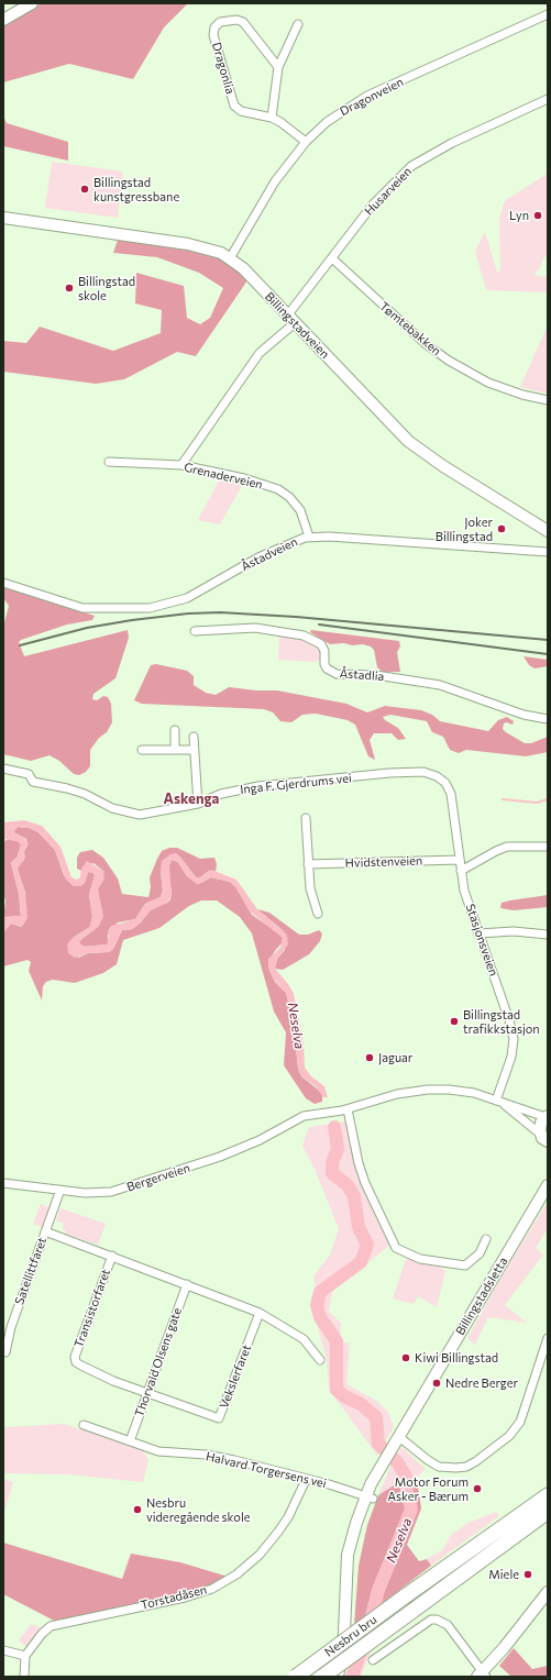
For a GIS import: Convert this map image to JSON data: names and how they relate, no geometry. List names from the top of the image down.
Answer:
{
  "streets": {
    "highway": ["Nesbru bru"],
    "main road": ["Billingstadveien", "Billingstadsletta"],
    "street": [
      "Dragonlia",
      "Dragonveien",
      "Husarveien",
      "Tømtebakken",
      "Grenaderveien",
      "Åstadveien",
      "Åstadlia",
      "Inga F. Gjerdrums vei",
      "Hvidstenveien",
      "Stasjonsveien",
      "Bergerveien",
      "Satellittfaret",
      "Transistorfaret",
      "Thorvald Olsens gate",
      "Vekslerfaret",
      "Halvard Torgersens vei",
      "Torstadåsen"
    ]
  },
  "crossings": [
    ["Dragonlia", "Dragonveien"],
    ["Dragonveien", "Billingstadveien"],
    ["Husarveien", "Billingstadveien"],
    ["Husarveien", "Tømtebakken"],
    ["Husarveien", "Grenaderveien"],
    ["Grenaderveien", "Åstadveien"],
    ["Inga F. Gjerdrums vei", "Stasjonsveien"],
    ["Hvidstenveien", "Stasjonsveien"],
    ["Bergerveien", "Satellittfaret"],
    ["Satellittfaret", "Transistorfaret"],
    ["Billingstadsletta", "Halvard Torgersens vei"],
    ["Transistorfaret", "Thorvald Olsens gate"],
    ["Transistorfaret", "Vekslerfaret"],
    ["Thorvald Olsens gate", "Vekslerfaret"],
    ["Thorvald Olsens gate", "Halvard Torgersens vei"],
    ["Halvard Torgersens vei", "Torstadåsen"]
  ],
  "districts": ["Askenga"],
  "water": ["Neselva"],
  "places": [
    "Billingstad kunstgressbane",
    "Lyn",
    "Billingstad skole",
    "Joker Billingstad",
    "Billingstad trafikkstasjon",
    "Jaguar",
    "Kiwi Billingstad",
    "Nedre Berger",
    "Motor Forum Asker - Bærum",
    "Nesbru videregående skole",
    "Miele"
  ]
}
